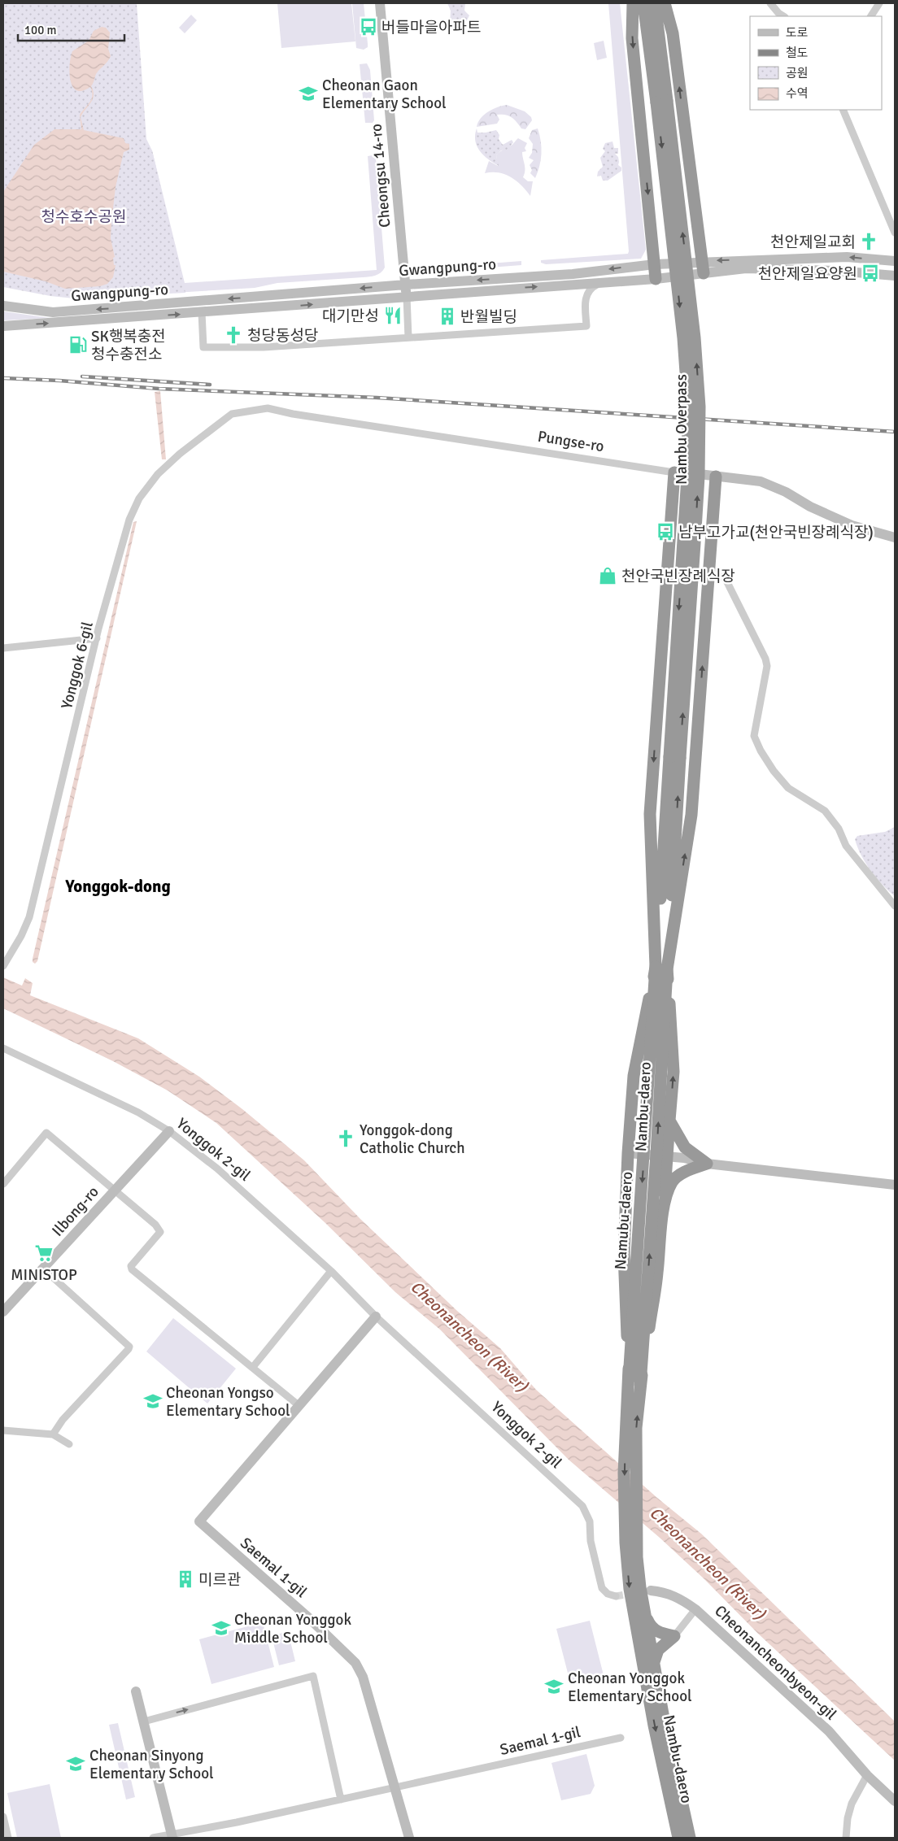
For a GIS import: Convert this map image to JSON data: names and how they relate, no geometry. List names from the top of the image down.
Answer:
{
  "streets": {
    "highway": ["Nambu Overpass", "Nambu-daero", "Namubu-daero"],
    "street": [
      "Cheongsu 14-ro",
      "Gwangpung-ro",
      "Pungse-ro",
      "Yonggok 6-gil",
      "Yonggok 2-gil",
      "Ilbong-ro",
      "Saemal 1-gil",
      "Cheonancheonbyeon-gil"
    ]
  },
  "crossings": [
    ["Cheongsu 14-ro", "Gwangpung-ro"],
    ["Nambu Overpass", "Nambu-daero"],
    ["Pungse-ro", "Yonggok 6-gil"],
    ["Nambu-daero", "Namubu-daero"],
    ["Yonggok 2-gil", "Ilbong-ro"]
  ],
  "districts": ["Yonggok-dong"],
  "water": ["Cheonancheon (River)"],
  "parks": ["청수호수공원"],
  "places": {
    "bus stop": ["버들마을아파트", "천안제일요양원", "남부고가교(천안국빈장례식장)"],
    "school or university": [
      "Cheonan Gaon Elementary School",
      "Cheonan Yongso Elementary School",
      "Cheonan Yonggok Middle School",
      "Cheonan Yonggok Elementary School",
      "Cheonan Sinyong Elementary School"
    ],
    "church": ["천안제일교회", "청당동성당", "Yonggok-dong Catholic Church"],
    "restaurant": ["대기만성"],
    "building": ["반월빌딩", "미르관"],
    "fuel station": ["SK행복충전 청수충전소"],
    "shop": ["천안국빈장례식장"],
    "supermarket": ["MINISTOP"]
  },
  "legend": [
    "도로",
    "철도",
    "공원",
    "수역"
  ],
  "scale_bar": "100 m"
}
